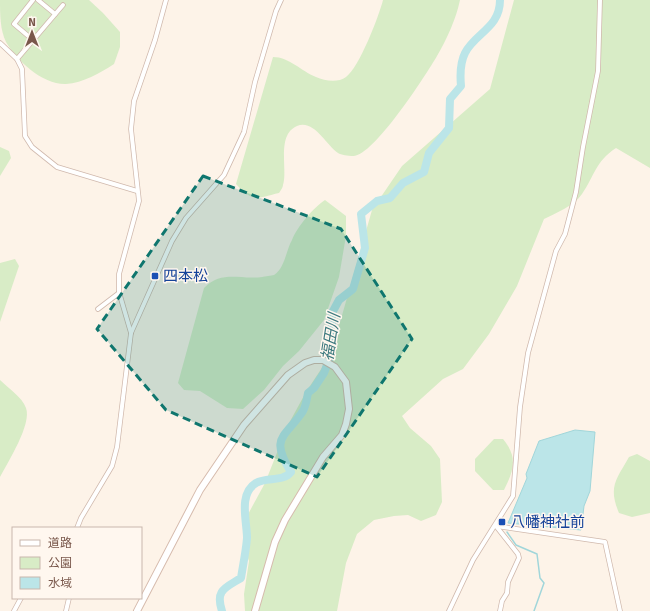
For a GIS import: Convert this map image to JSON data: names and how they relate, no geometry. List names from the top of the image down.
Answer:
{
  "water": ["福田川"],
  "places": {
    "transit": ["四本松", "八幡神社前"]
  },
  "legend": ["道路", "公園", "水域"],
  "north": "top"
}
